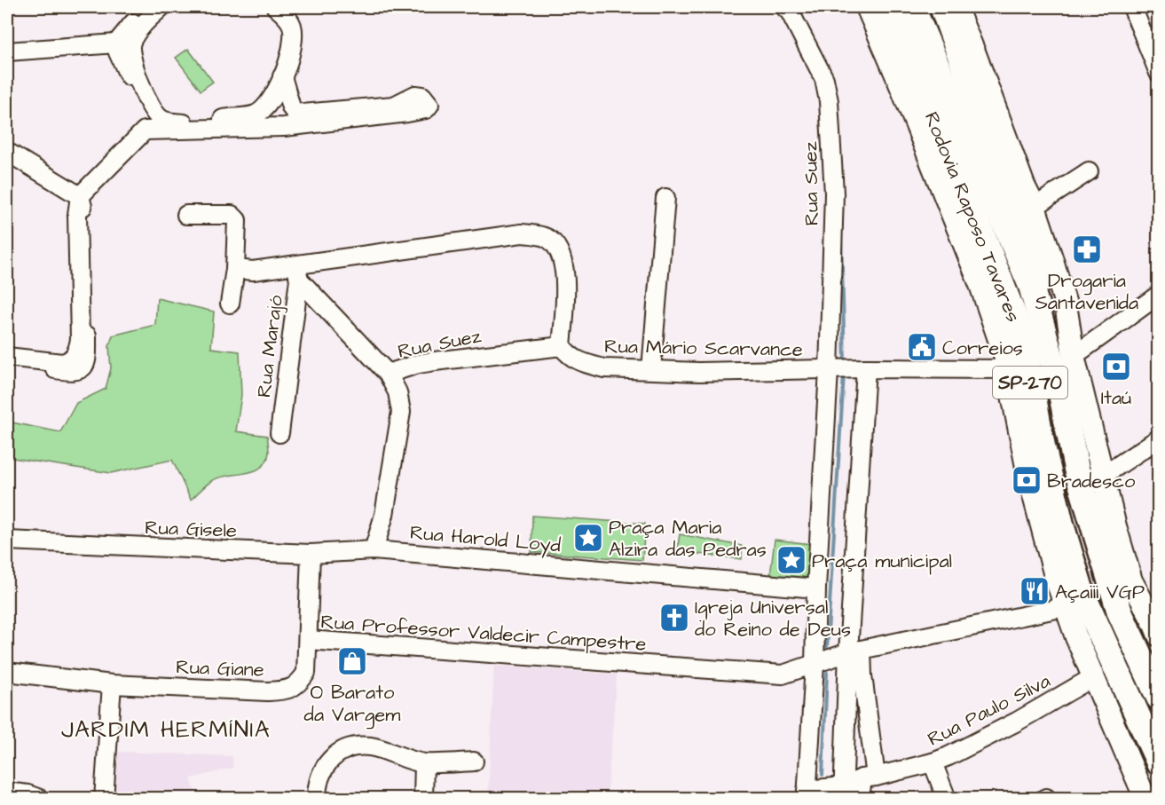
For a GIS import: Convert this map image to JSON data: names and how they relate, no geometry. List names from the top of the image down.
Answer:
{
  "streets": {
    "highway": ["Rodovia Raposo Tavares", "SP-270"],
    "street": [
      "Rua Suez",
      "Rua Marajó",
      "Rua Mário Scarvance",
      "Rua Gisele",
      "Rua Harold Loyd",
      "Rua Professor Valdecir Campestre",
      "Rua Giane",
      "Rua Paulo Silva"
    ]
  },
  "crossings": [
    ["Rua Suez", "Rua Mário Scarvance"],
    ["Rua Suez", "Rua Harold Loyd"],
    ["Rua Suez", "Rua Professor Valdecir Campestre"],
    ["Rua Suez", "Rua Paulo Silva"],
    ["Rua Gisele", "Rua Harold Loyd"],
    ["Rua Gisele", "Rua Giane"],
    ["Rua Professor Valdecir Campestre", "Rua Giane"]
  ],
  "districts": ["JARDIM HERMÍNIA"],
  "places": {
    "pharmacy": ["Drogaria Santavenida"],
    "public building": ["Correios"],
    "bank": ["Itaú", "Bradesco"],
    "place": ["Praça Maria Alzira das Pedras", "Praça municipal"],
    "restaurant": ["Açaiii VGP"],
    "church": ["Igreja Universal do Reino de Deus"],
    "shop": ["O Barato da Vargem"]
  }
}
